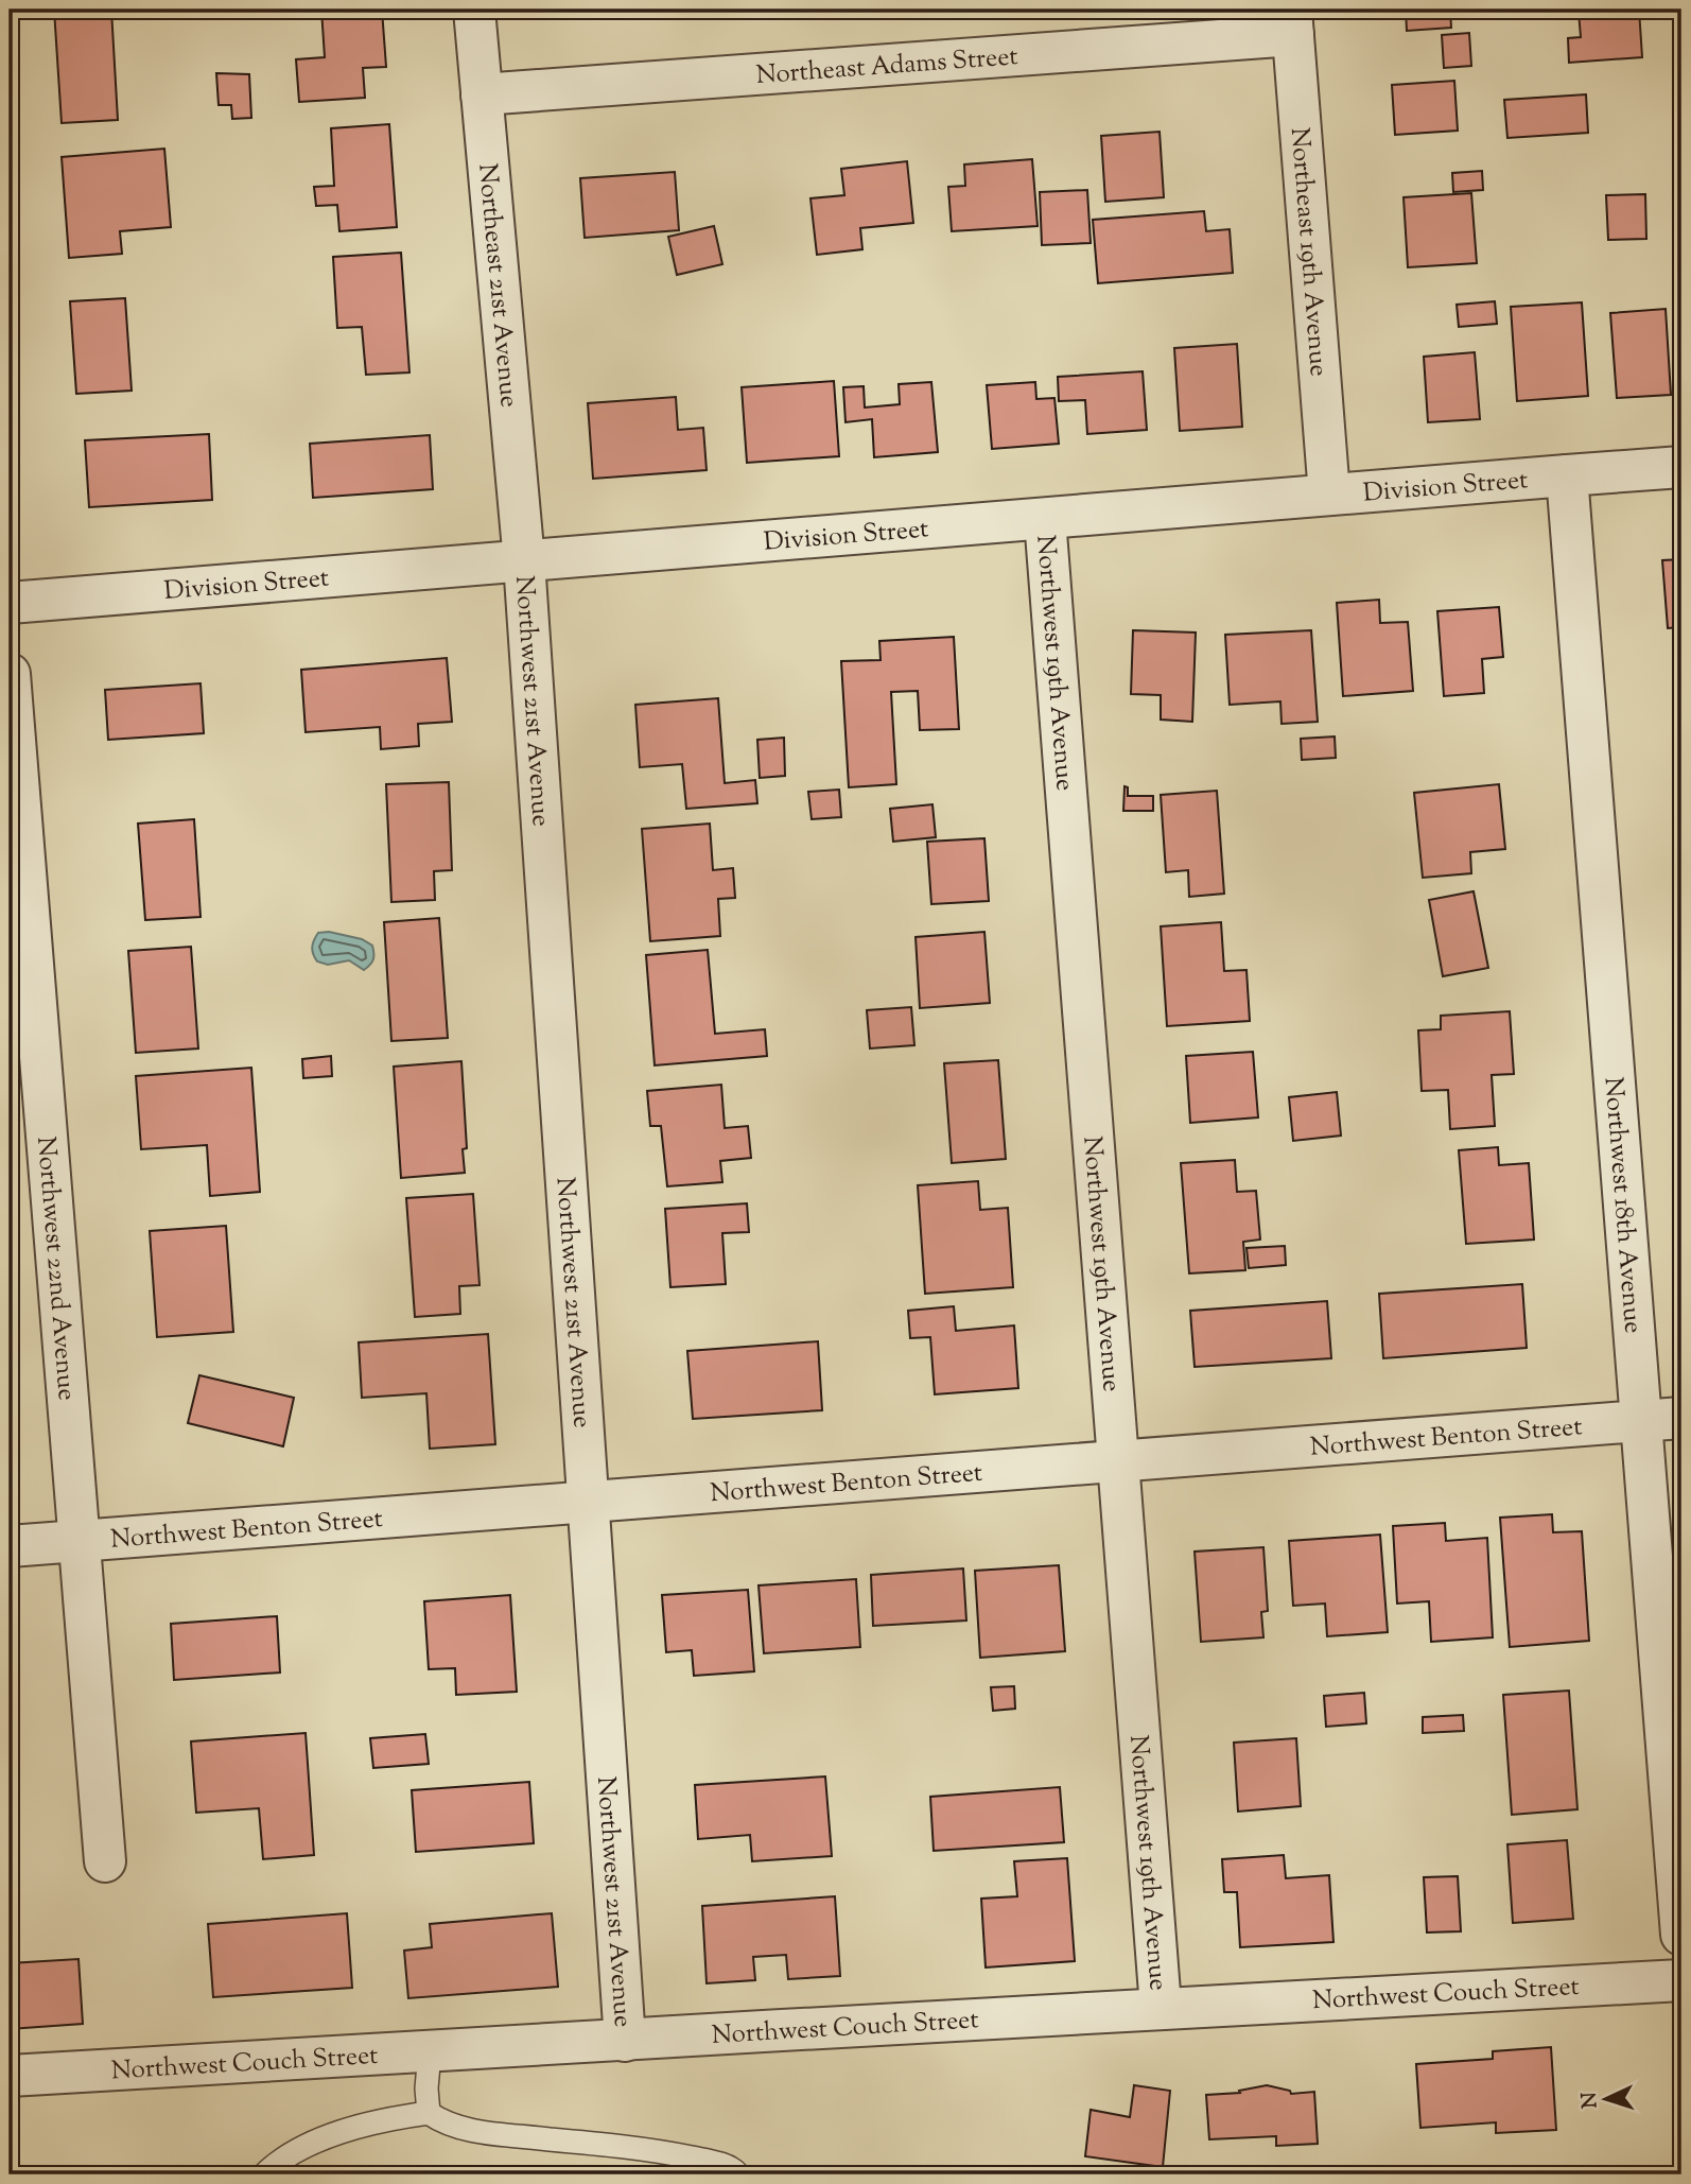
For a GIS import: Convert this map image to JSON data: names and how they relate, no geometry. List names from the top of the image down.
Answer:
{
  "streets": {
    "street": [
      "Northeast Adams Street",
      "Northeast 19th Avenue",
      "Northeast 21st Avenue",
      "Division Street",
      "Northwest 19th Avenue",
      "Northwest 21st Avenue",
      "Northwest 18th Avenue",
      "Northwest 22nd Avenue",
      "Northwest Benton Street",
      "Northwest Couch Street"
    ]
  },
  "crossings": [
    ["Northeast Adams Street", "Northeast 19th Avenue"],
    ["Northeast Adams Street", "Northeast 21st Avenue"],
    ["Northeast 19th Avenue", "Division Street"],
    ["Northeast 21st Avenue", "Division Street"],
    ["Northeast 21st Avenue", "Northwest 21st Avenue"],
    ["Division Street", "Northwest 19th Avenue"],
    ["Division Street", "Northwest 21st Avenue"],
    ["Division Street", "Northwest 18th Avenue"],
    ["Northwest 19th Avenue", "Northwest Benton Street"],
    ["Northwest 19th Avenue", "Northwest Couch Street"],
    ["Northwest 21st Avenue", "Northwest Benton Street"],
    ["Northwest 21st Avenue", "Northwest Couch Street"],
    ["Northwest 18th Avenue", "Northwest Benton Street"],
    ["Northwest 22nd Avenue", "Northwest Benton Street"]
  ],
  "north": "left"
}
